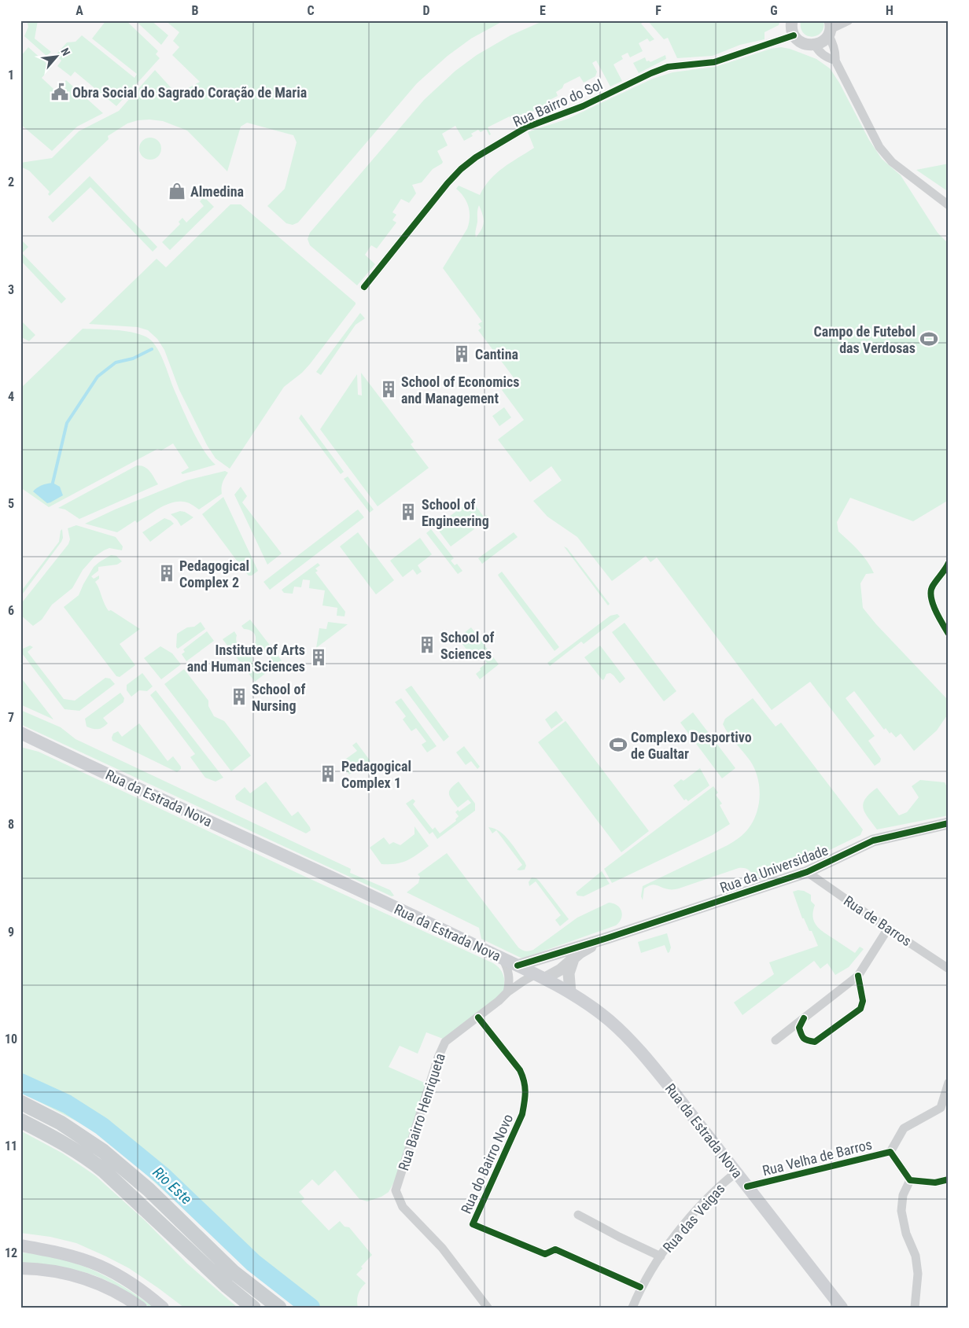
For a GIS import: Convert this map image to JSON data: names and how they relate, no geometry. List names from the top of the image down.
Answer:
{
  "streets": {
    "main road": ["Rua da Estrada Nova"],
    "street": [
      "Rua Bairro do Sol",
      "Rua da Universidade",
      "Rua de Barros",
      "Rua Bairro Henriqueta",
      "Rua Velha de Barros",
      "Rua do Bairro Novo",
      "Rua das Veigas"
    ]
  },
  "crossings": [
    ["Rua da Estrada Nova", "Rua da Universidade"],
    ["Rua da Estrada Nova", "Rua Bairro Henriqueta"],
    ["Rua da Estrada Nova", "Rua Velha de Barros"],
    ["Rua da Estrada Nova", "Rua das Veigas"],
    ["Rua da Universidade", "Rua de Barros"],
    ["Rua da Universidade", "Rua Bairro Henriqueta"],
    ["Rua Bairro Henriqueta", "Rua do Bairro Novo"],
    ["Rua do Bairro Novo", "Rua das Veigas"]
  ],
  "water": ["Rio Este"],
  "places": {
    "public building": ["Obra Social do Sagrado Coração de Maria"],
    "shop": ["Almedina"],
    "sports": ["Campo de Futebol das Verdosas", "Complexo Desportivo de Gualtar"],
    "building": [
      "Cantina",
      "School of Economics and Management",
      "School of Engineering",
      "Pedagogical Complex 2",
      "School of Sciences",
      "Institute of Arts and Human Sciences",
      "School of Nursing",
      "Pedagogical Complex 1"
    ]
  },
  "north": "top right",
  "grid": {
    "columns": [
      "A",
      "B",
      "C",
      "D",
      "E",
      "F",
      "G",
      "H"
    ],
    "rows": [
      "1",
      "2",
      "3",
      "4",
      "5",
      "6",
      "7",
      "8",
      "9",
      "10",
      "11",
      "12"
    ]
  }
}
